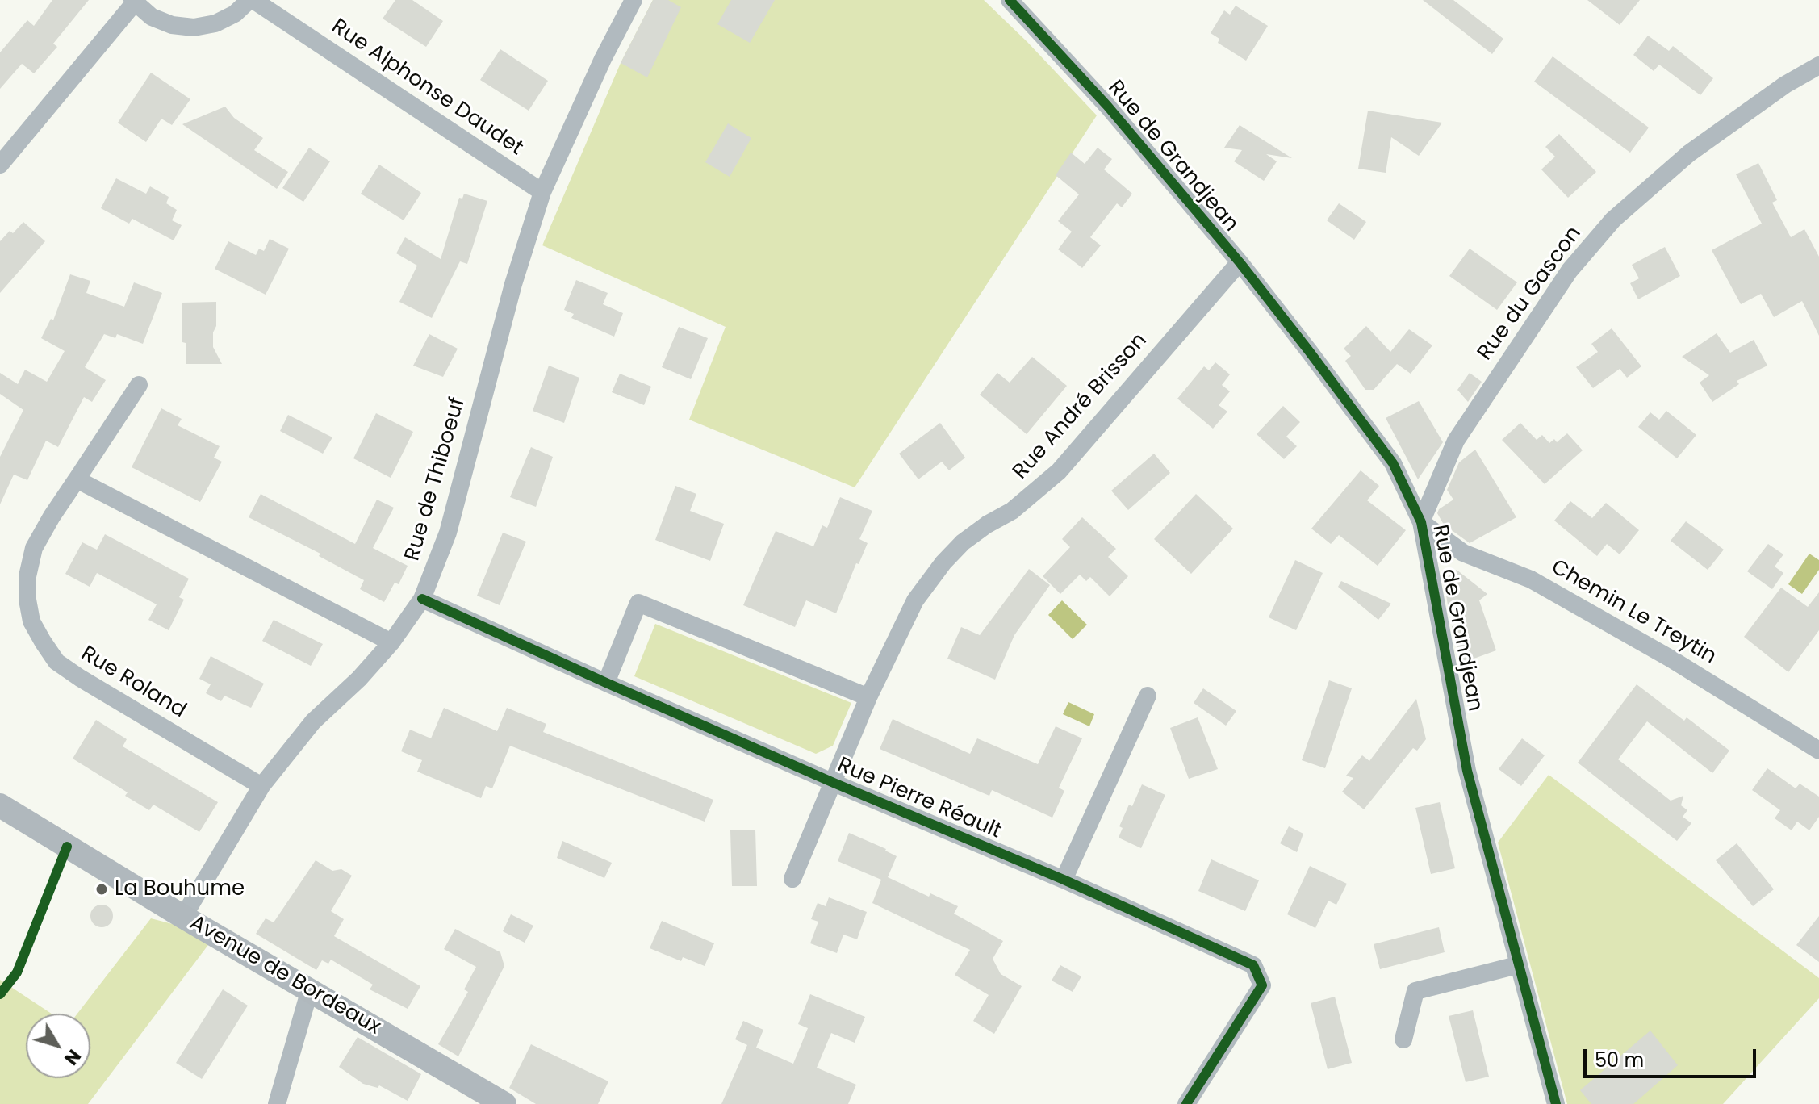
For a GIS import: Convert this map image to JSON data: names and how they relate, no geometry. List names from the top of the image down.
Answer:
{
  "streets": {
    "main road": ["Avenue de Bordeaux"],
    "street": [
      "Rue Alphonse Daudet",
      "Rue de Grandjean",
      "Rue du Gascon",
      "Rue André Brisson",
      "Rue de Thiboeuf",
      "Chemin Le Treytin",
      "Rue Roland",
      "Rue Pierre Réault"
    ]
  },
  "crossings": [
    ["Rue Alphonse Daudet", "Rue de Thiboeuf"],
    ["Rue de Grandjean", "Rue du Gascon"],
    ["Rue de Grandjean", "Rue André Brisson"],
    ["Rue de Grandjean", "Chemin Le Treytin"],
    ["Rue du Gascon", "Chemin Le Treytin"],
    ["Rue André Brisson", "Rue Pierre Réault"],
    ["Rue de Thiboeuf", "Rue Roland"],
    ["Rue de Thiboeuf", "Rue Pierre Réault"],
    ["Rue de Thiboeuf", "Avenue de Bordeaux"]
  ],
  "places": ["La Bouhume"],
  "scale_bar": "50 m",
  "north": "bottom right"
}
